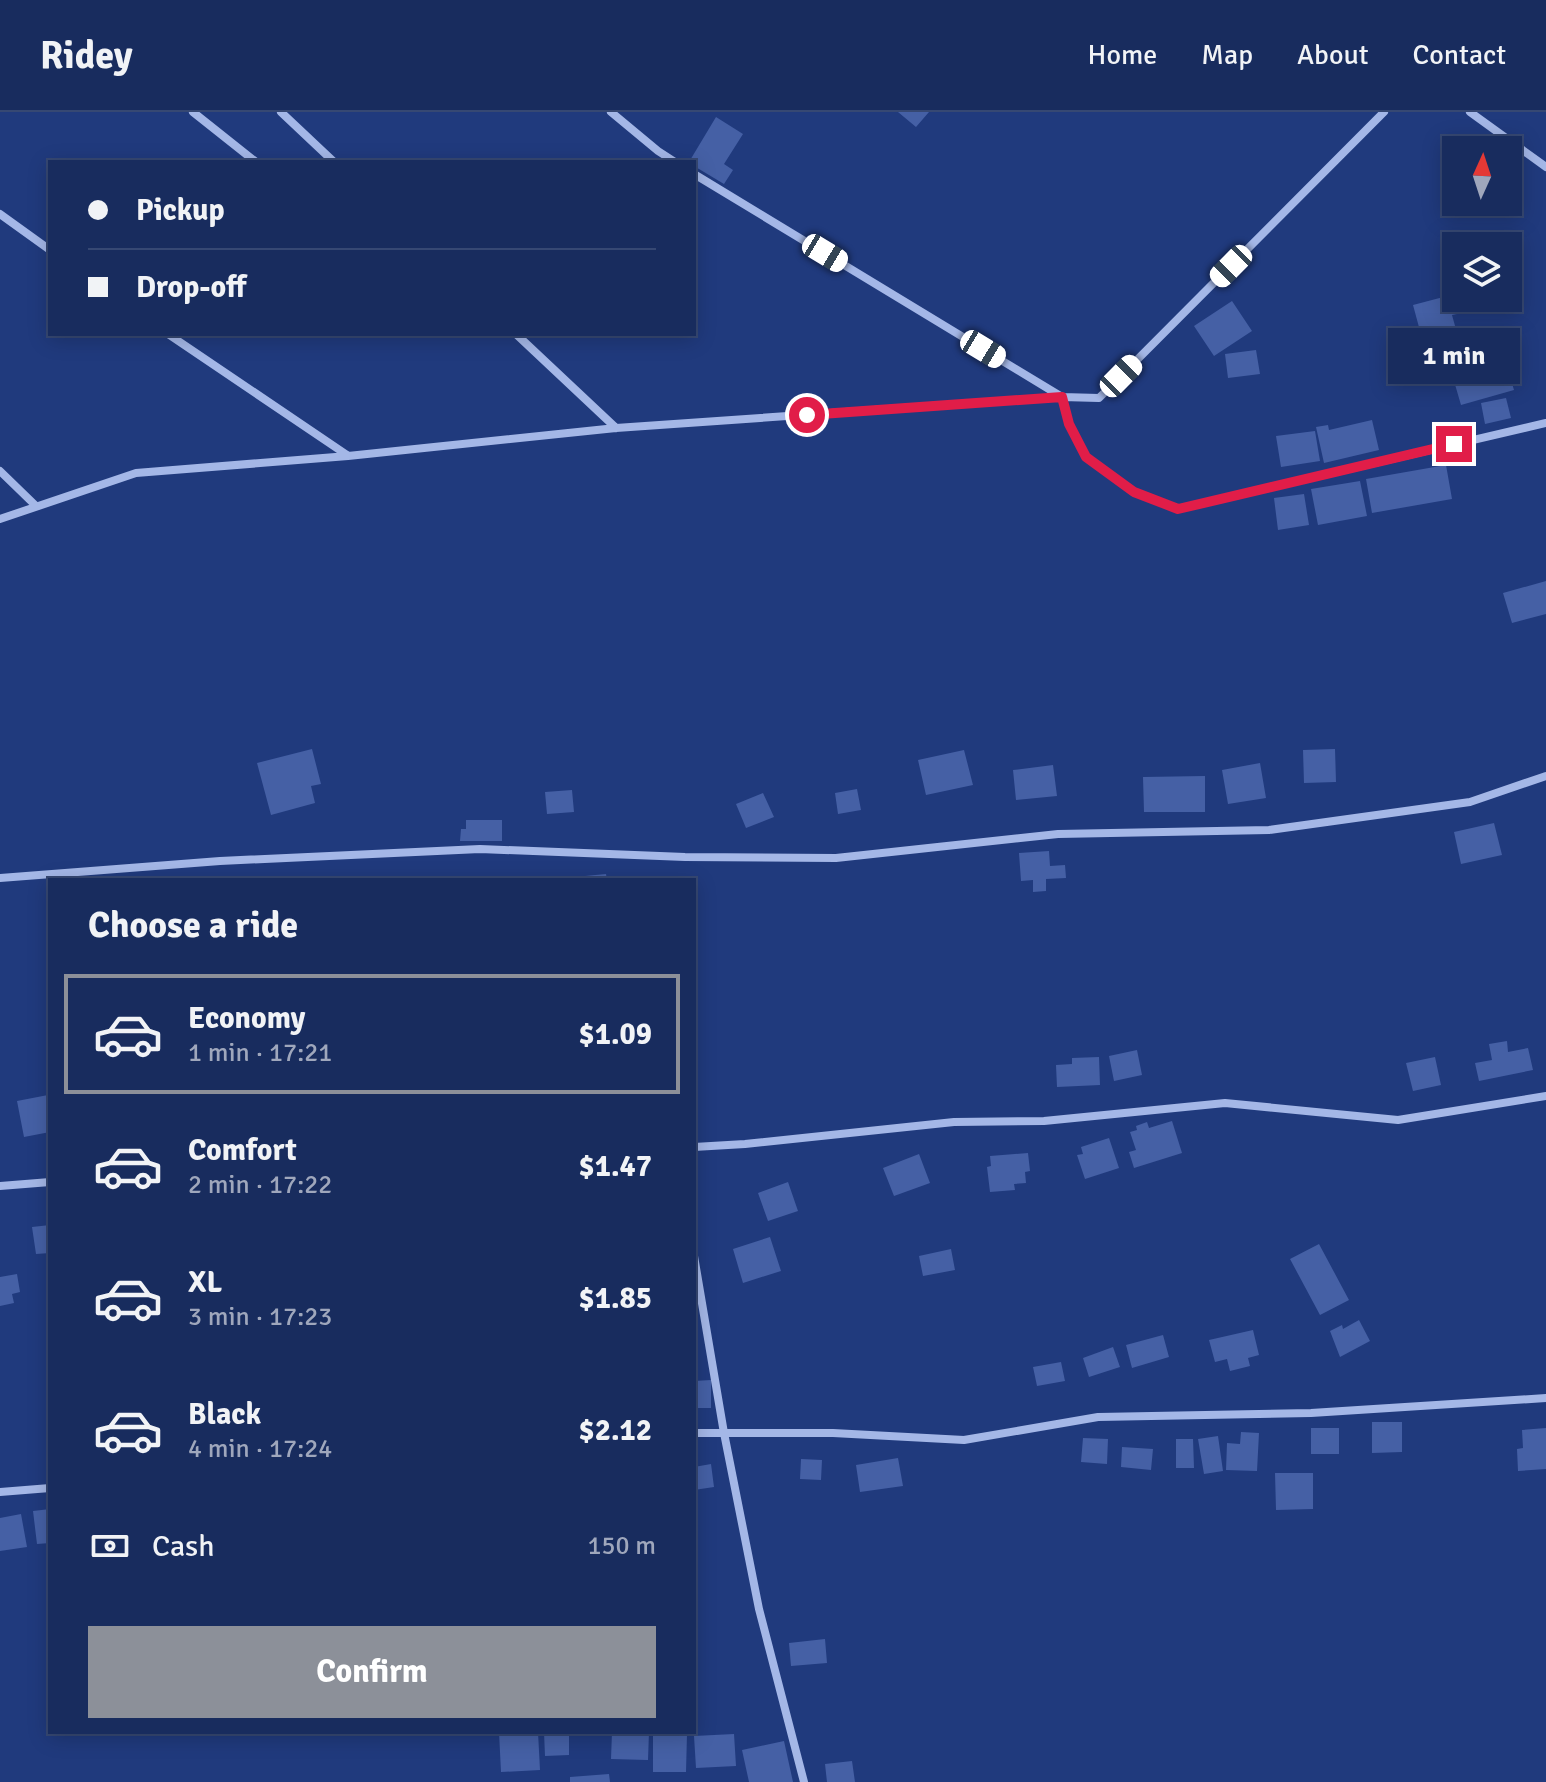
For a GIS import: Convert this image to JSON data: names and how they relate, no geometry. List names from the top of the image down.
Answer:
{
  "north": "top",
  "page": {
    "header": "Ridey",
    "nav": [
      "Home",
      "Map",
      "About",
      "Contact"
    ],
    "banner": ["Pickup", "Drop-off"],
    "bubble": "1 min",
    "heading": "Choose a ride",
    "list": [
      {
        "name": "Economy",
        "note": "1 min · 17:21",
        "value": "$1.09"
      },
      {
        "name": "Comfort",
        "note": "2 min · 17:22",
        "value": "$1.47"
      },
      {
        "name": "XL",
        "note": "3 min · 17:23",
        "value": "$1.85"
      },
      {
        "name": "Black",
        "note": "4 min · 17:24",
        "value": "$2.12"
      }
    ],
    "pay": ["Cash", "150 m"],
    "buttons": "Confirm"
  }
}
